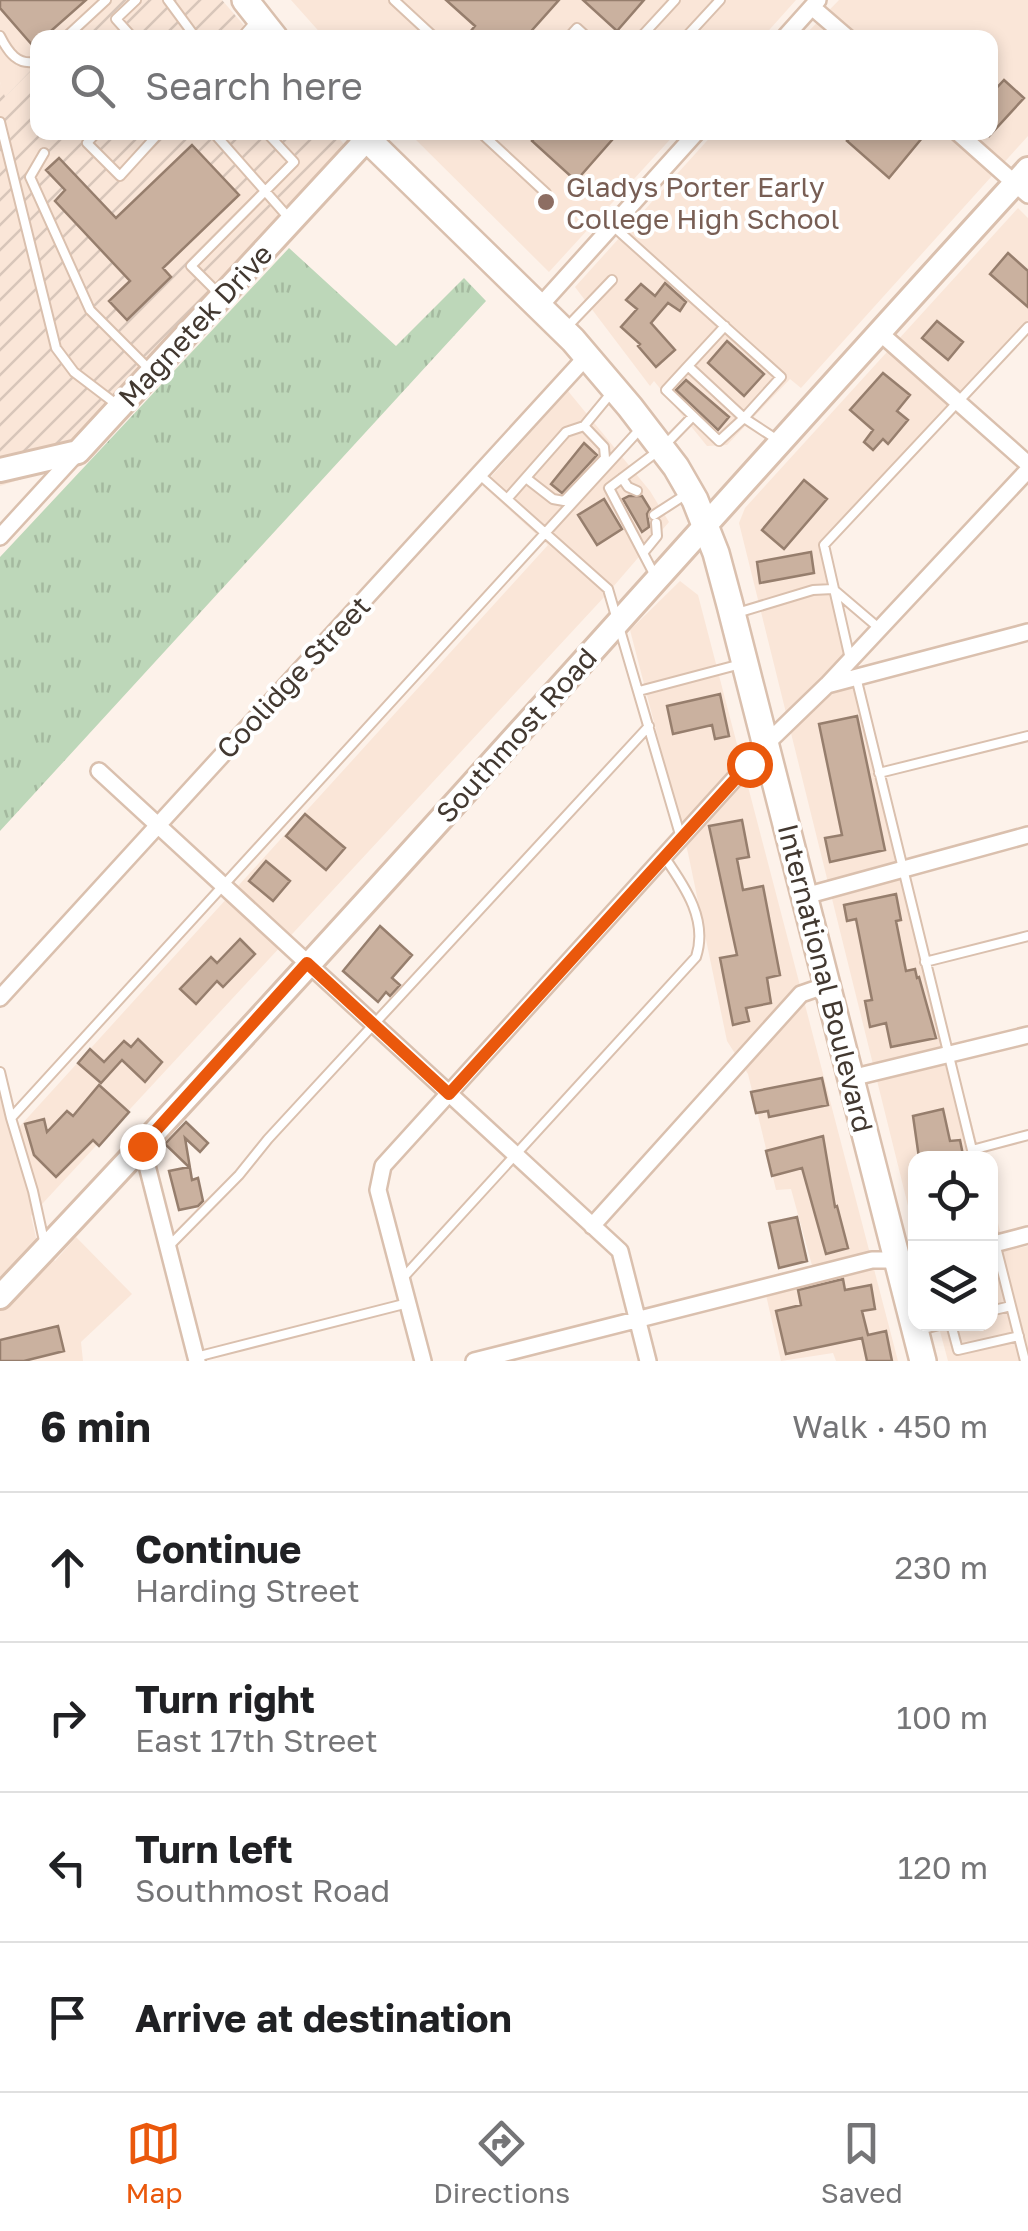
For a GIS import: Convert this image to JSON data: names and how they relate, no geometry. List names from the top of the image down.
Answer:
{
  "streets": {
    "main road": ["International Boulevard"],
    "street": ["Magnetek Drive", "Coolidge Street", "Southmost Road"]
  },
  "crossings": [
    ["Coolidge Street", "International Boulevard"],
    ["Southmost Road", "International Boulevard"]
  ],
  "places": ["Gladys Porter Early College High School"],
  "page": {
    "search": "Search here",
    "heading": ["6 min", "Walk · 450 m"],
    "list": [
      ["Continue", "Harding Street", "230 m"],
      ["Turn right", "East 17th Street", "100 m"],
      ["Turn left", "Southmost Road", "120 m"],
      "Arrive at destination"
    ],
    "nav": ["Map", "Directions", "Saved"]
  }
}
